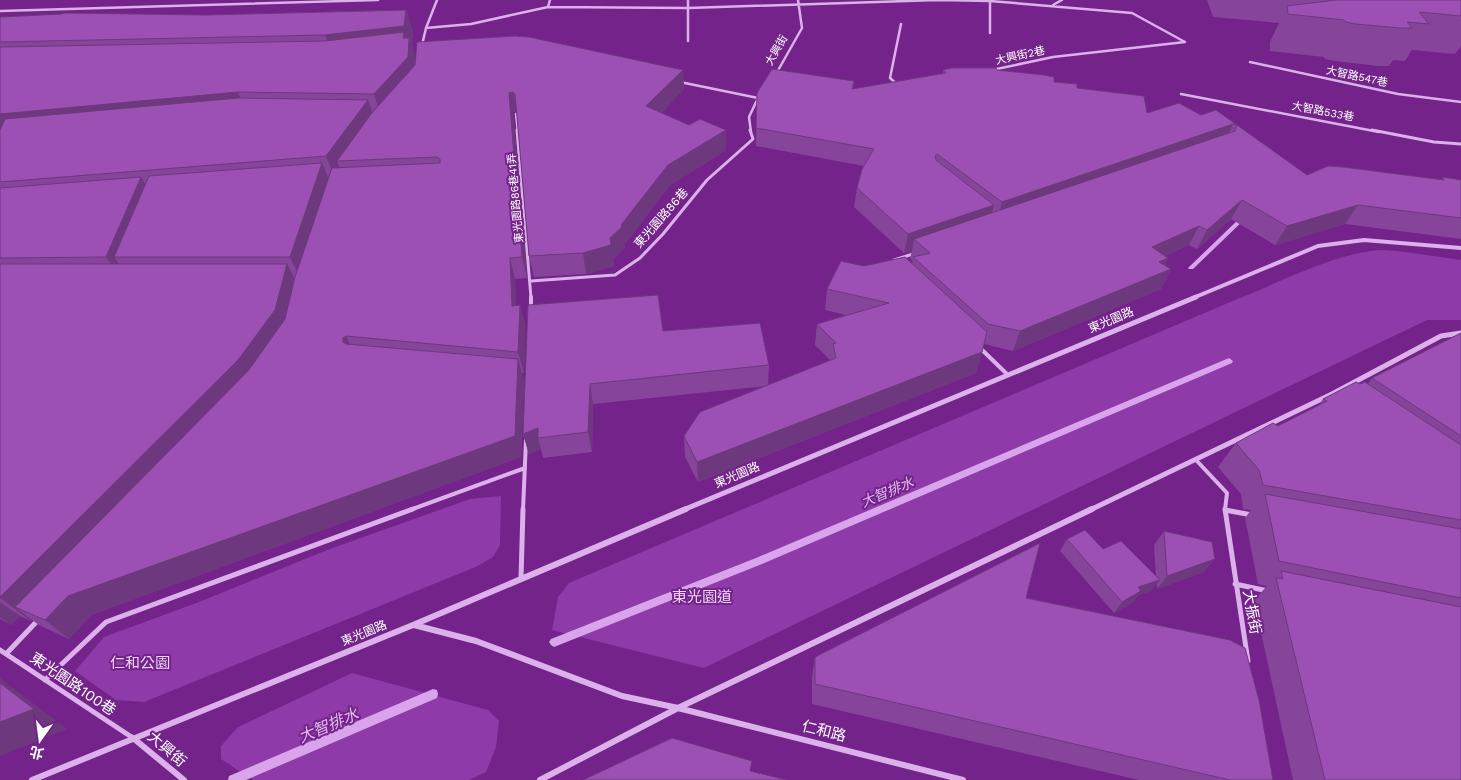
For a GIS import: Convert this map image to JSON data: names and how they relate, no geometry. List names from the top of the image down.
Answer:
{
  "streets": {
    "street": ["大興街", "東光園路", "仁和路"],
    "lane": [
      "大興街2巷",
      "大智路547巷",
      "大智路533巷",
      "東光園路86巷41弄",
      "東光園路86巷",
      "大振街",
      "東光園路100巷"
    ]
  },
  "crossings": [
    ["大興街", "東光園路"],
    ["大興街", "東光園路100巷"],
    ["東光園路86巷41弄", "東光園路86巷"],
    ["東光園路", "東光園路100巷"],
    ["東光園路", "仁和路"]
  ],
  "water": ["大智排水"],
  "parks": ["東光園道", "仁和公園"],
  "north": "bottom"
}
